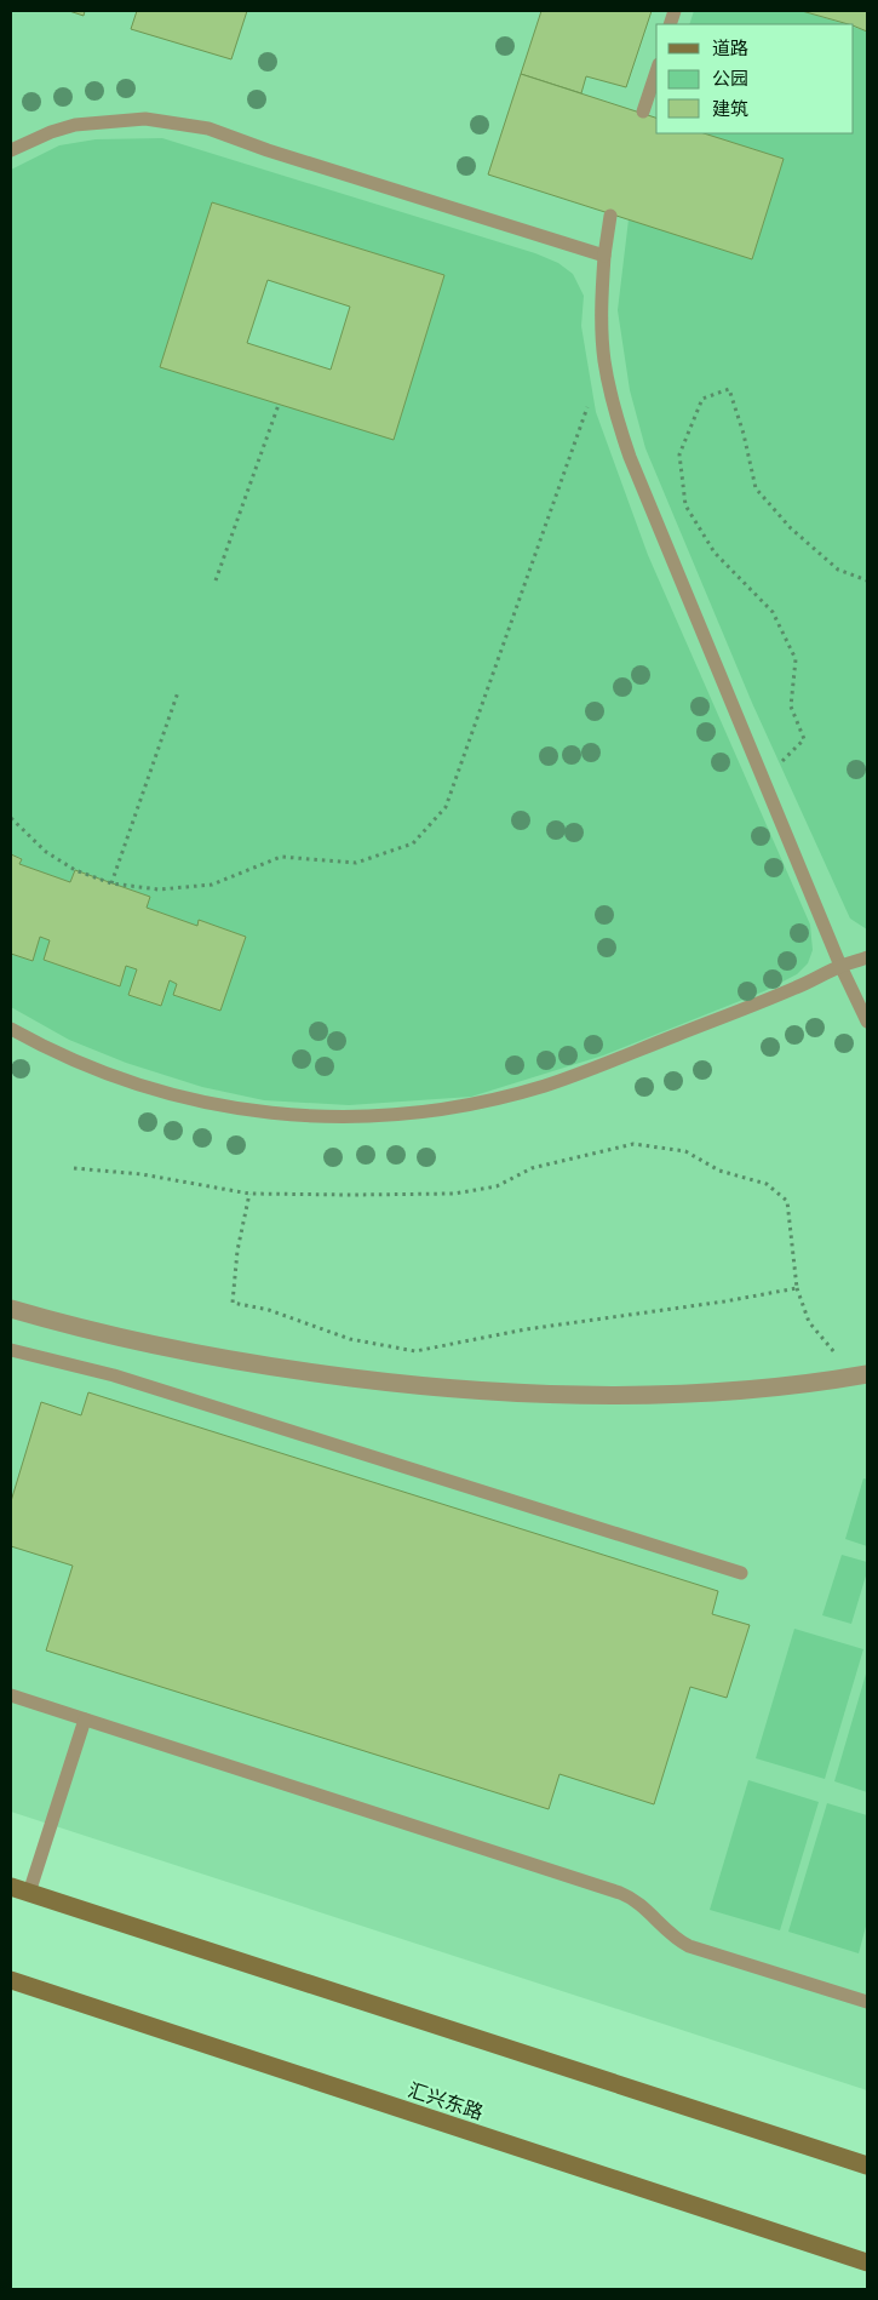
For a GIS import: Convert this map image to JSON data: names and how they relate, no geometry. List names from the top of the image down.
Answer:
{
  "streets": {
    "main road": ["汇兴东路"]
  },
  "legend": ["道路", "公园", "建筑"]
}
